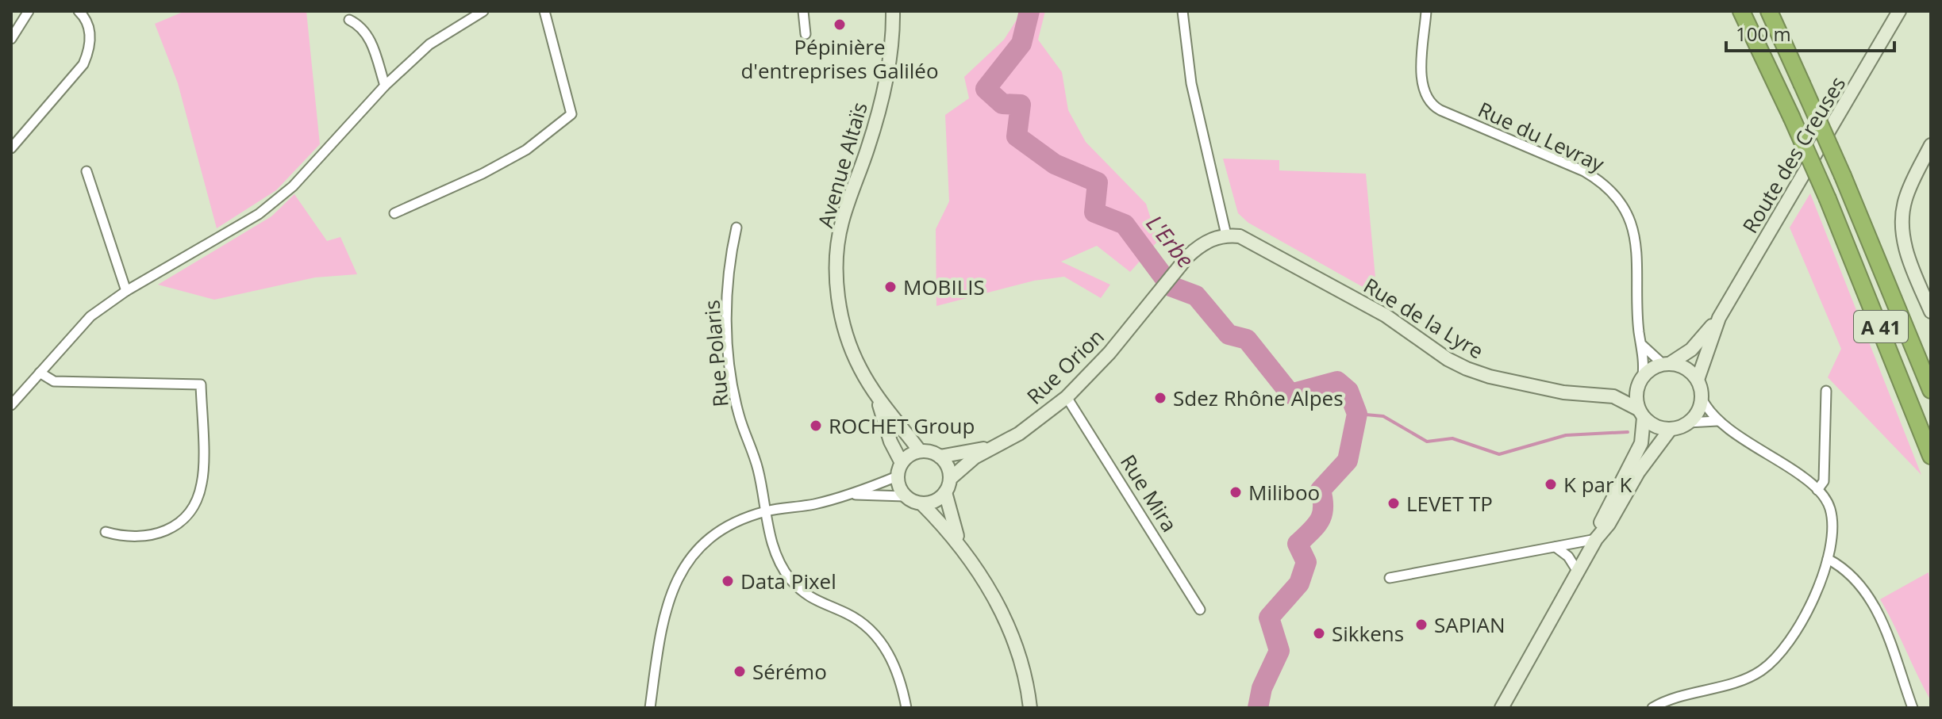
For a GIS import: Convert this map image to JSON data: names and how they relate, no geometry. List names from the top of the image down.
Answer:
{
  "streets": {
    "highway": ["A 41"],
    "street": [
      "Rue du Levray",
      "Route des Creuses",
      "Avenue Altaïs",
      "Rue de la Lyre",
      "Rue Polaris",
      "Rue Orion",
      "Rue Mira"
    ]
  },
  "crossings": [
    ["Rue du Levray", "Route des Creuses"],
    ["Rue du Levray", "Rue de la Lyre"],
    ["Route des Creuses", "Rue de la Lyre"],
    ["Avenue Altaïs", "Rue Orion"],
    ["Rue de la Lyre", "Rue Orion"],
    ["Rue Orion", "Rue Mira"]
  ],
  "water": ["L'Erbe"],
  "places": [
    "Pépinière d'entreprises Galiléo",
    "MOBILIS",
    "Sdez Rhône Alpes",
    "ROCHET Group",
    "K par K",
    "Miliboo",
    "LEVET TP",
    "Data Pixel",
    "SAPIAN",
    "Sikkens",
    "Sérémo"
  ],
  "scale_bar": "100 m"
}
